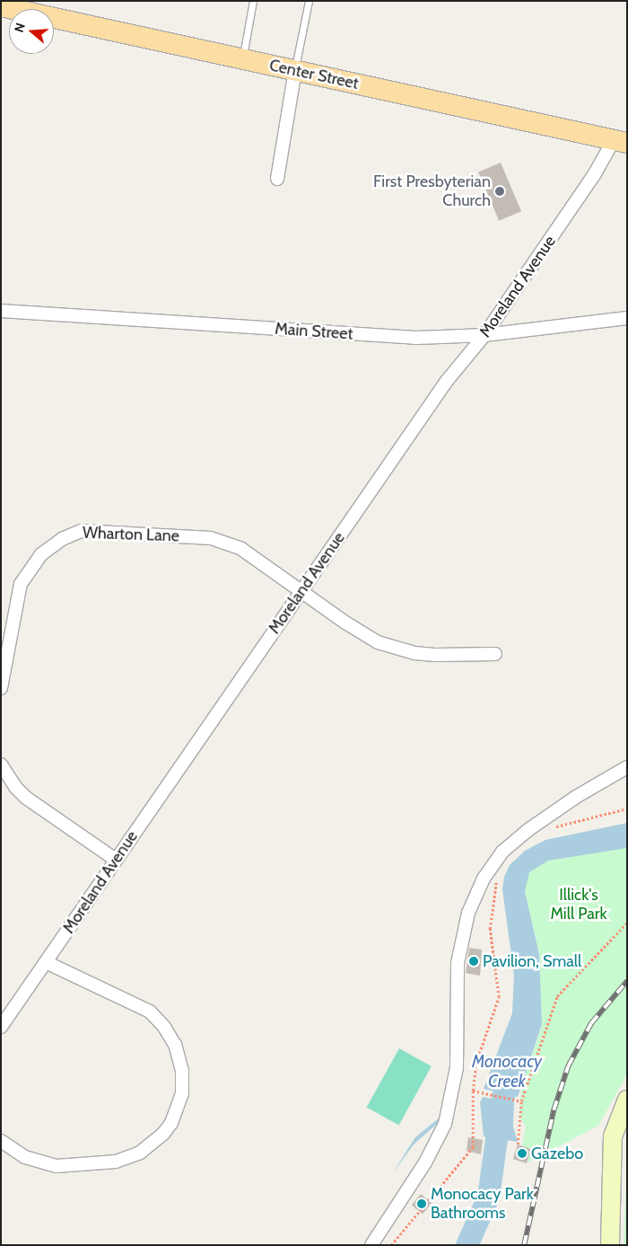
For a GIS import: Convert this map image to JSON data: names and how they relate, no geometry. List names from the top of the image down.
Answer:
{
  "streets": {
    "main road": ["Center Street"],
    "street": ["Moreland Avenue", "Main Street", "Wharton Lane"]
  },
  "crossings": [
    ["Center Street", "Moreland Avenue"],
    ["Moreland Avenue", "Main Street"],
    ["Moreland Avenue", "Wharton Lane"]
  ],
  "water": ["Monocacy Creek"],
  "parks": ["Illick's Mill Park"],
  "places": [
    "First Presbyterian Church",
    "Pavilion, Small",
    "Gazebo",
    "Monocacy Park Bathrooms"
  ],
  "north": "left"
}
